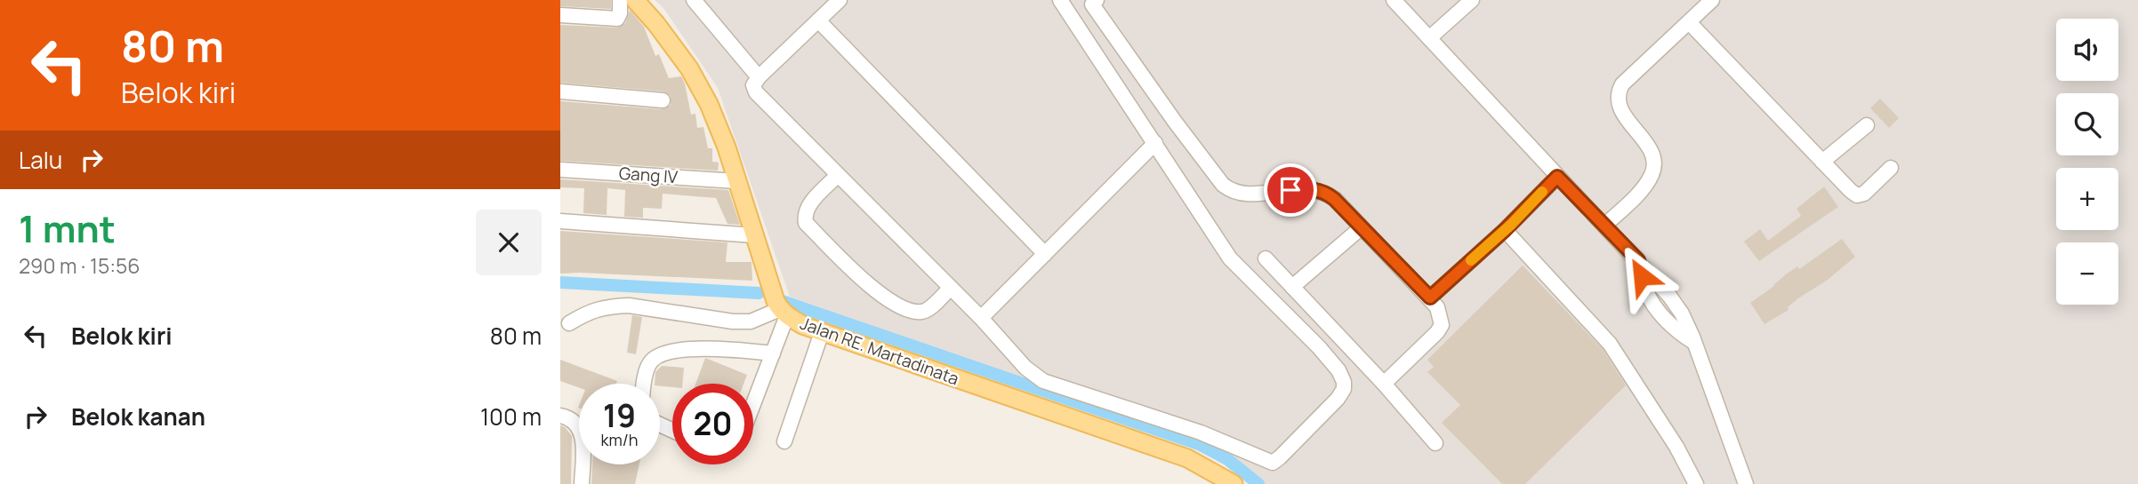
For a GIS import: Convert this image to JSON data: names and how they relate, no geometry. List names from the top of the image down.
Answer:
{
  "streets": {
    "main road": ["Jalan RE. Martadinata"],
    "street": ["Gang IV"]
  },
  "crossings": [
    ["Gang IV", "Jalan RE. Martadinata"]
  ],
  "page": {
    "turn": ["80 m", "Belok kiri"],
    "map_buttons": ["+", "−"],
    "then": "Lalu",
    "heading": ["1 mnt", "290 m · 15:56"],
    "list": [
      {
        "name": "Belok kiri",
        "value": "80 m"
      },
      {
        "name": "Belok kanan",
        "value": "100 m"
      }
    ],
    "speed": "19 km/h",
    "limit": "20"
  }
}
